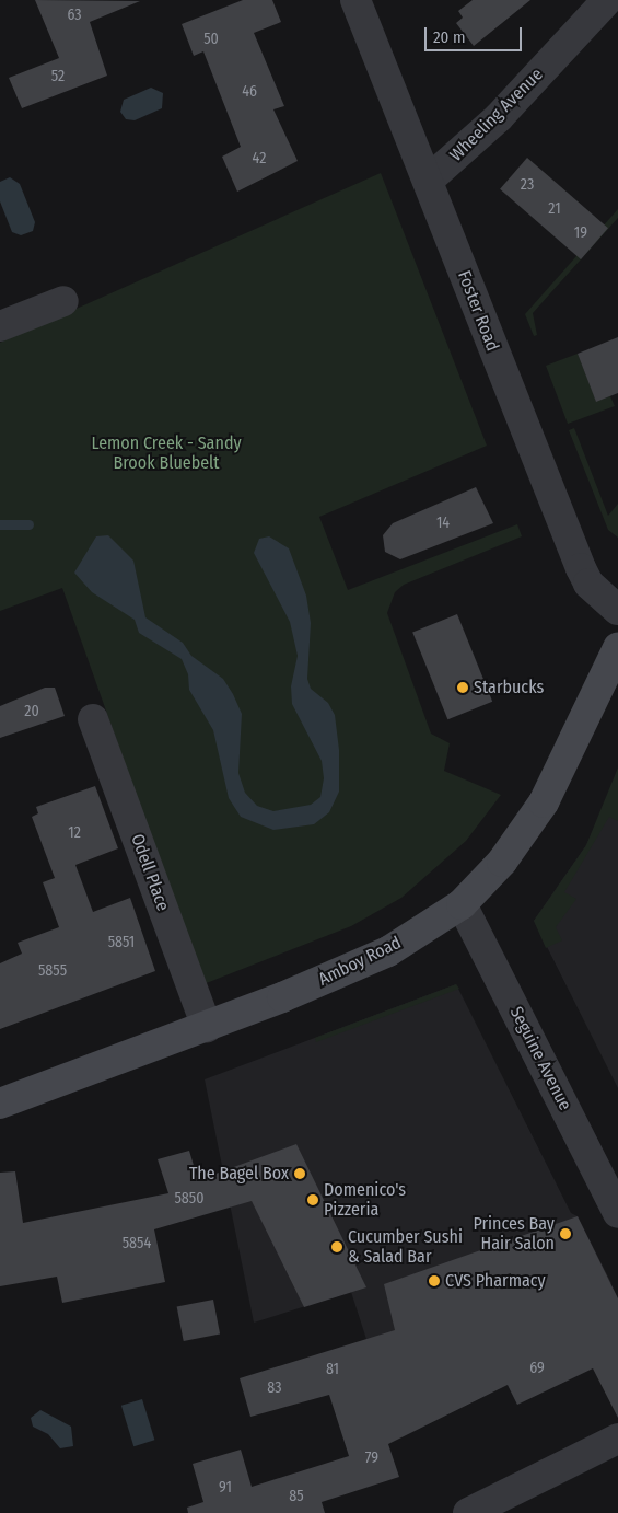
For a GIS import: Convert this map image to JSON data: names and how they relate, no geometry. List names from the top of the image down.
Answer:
{
  "streets": {
    "main road": ["Amboy Road"],
    "street": [
      "Wheeling Avenue",
      "Foster Road",
      "Odell Place",
      "Seguine Avenue"
    ]
  },
  "crossings": [
    ["Wheeling Avenue", "Foster Road"],
    ["Odell Place", "Amboy Road"],
    ["Amboy Road", "Seguine Avenue"]
  ],
  "parks": ["Lemon Creek - Sandy Brook Bluebelt"],
  "places": [
    "Starbucks",
    "The Bagel Box",
    "Domenico's Pizzeria",
    "Princes Bay Hair Salon",
    "Cucumber Sushi & Salad Bar",
    "CVS Pharmacy"
  ],
  "house_numbers": [
    "63",
    "50",
    "52",
    "46",
    "42",
    "23",
    "21",
    "19",
    "14",
    "20",
    "12",
    "5851",
    "5855",
    "5850",
    "5854",
    "69",
    "81",
    "83",
    "79",
    "91",
    "85"
  ],
  "scale_bar": "20 m"
}
